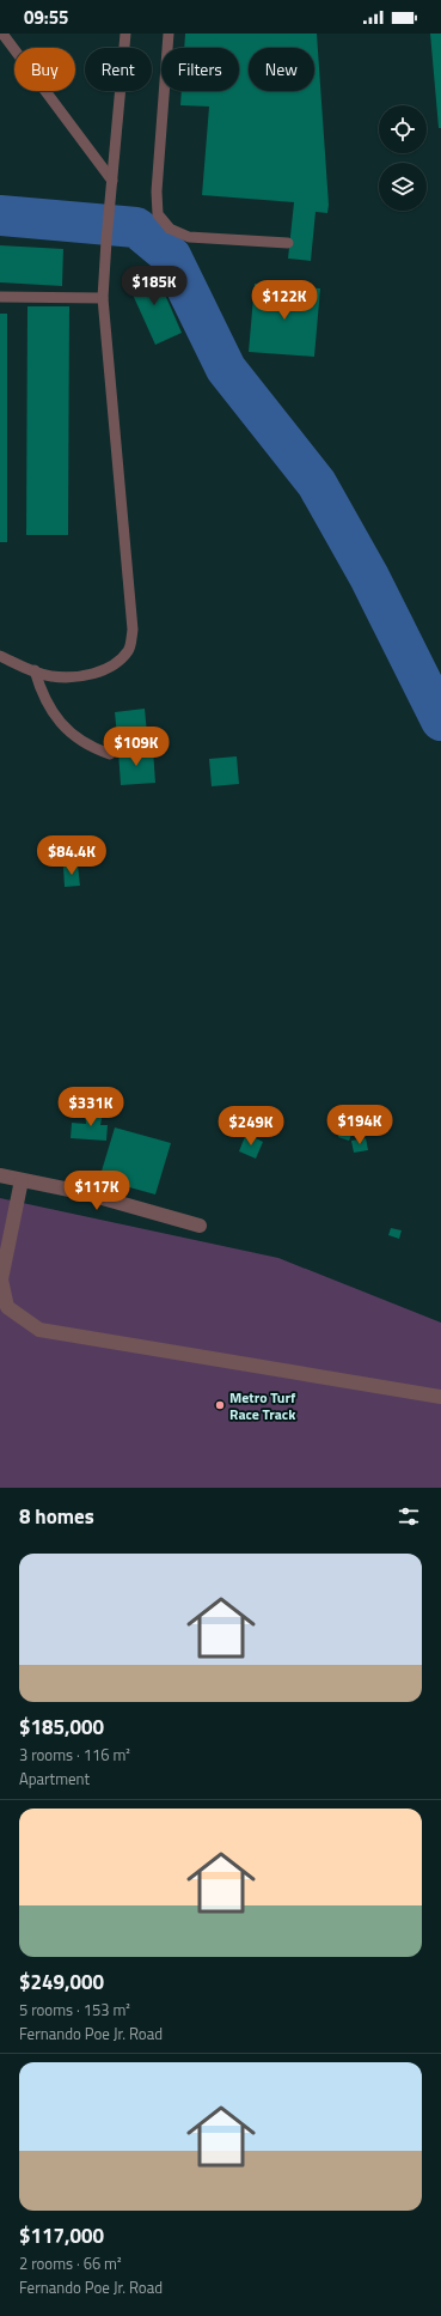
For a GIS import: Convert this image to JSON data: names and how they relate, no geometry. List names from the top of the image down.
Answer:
{
  "places": ["Metro Turf Race Track"],
  "page": {
    "status": "09:55",
    "chip": [
      "Buy",
      "Rent",
      "Filters",
      "New"
    ],
    "price": [
      "$185K",
      "$122K",
      "$109K",
      "$84.4K",
      "$331K",
      "$194K",
      "$249K",
      "$117K"
    ],
    "heading": "8 homes",
    "list": [
      {
        "name": "$185,000",
        "note": "3 rooms · 116 m² · Apartment"
      },
      {
        "name": "$249,000",
        "note": "5 rooms · 153 m² · Fernando Poe Jr. Road"
      },
      {
        "name": "$117,000",
        "note": "2 rooms · 66 m² · Fernando Poe Jr. Road"
      }
    ]
  }
}
